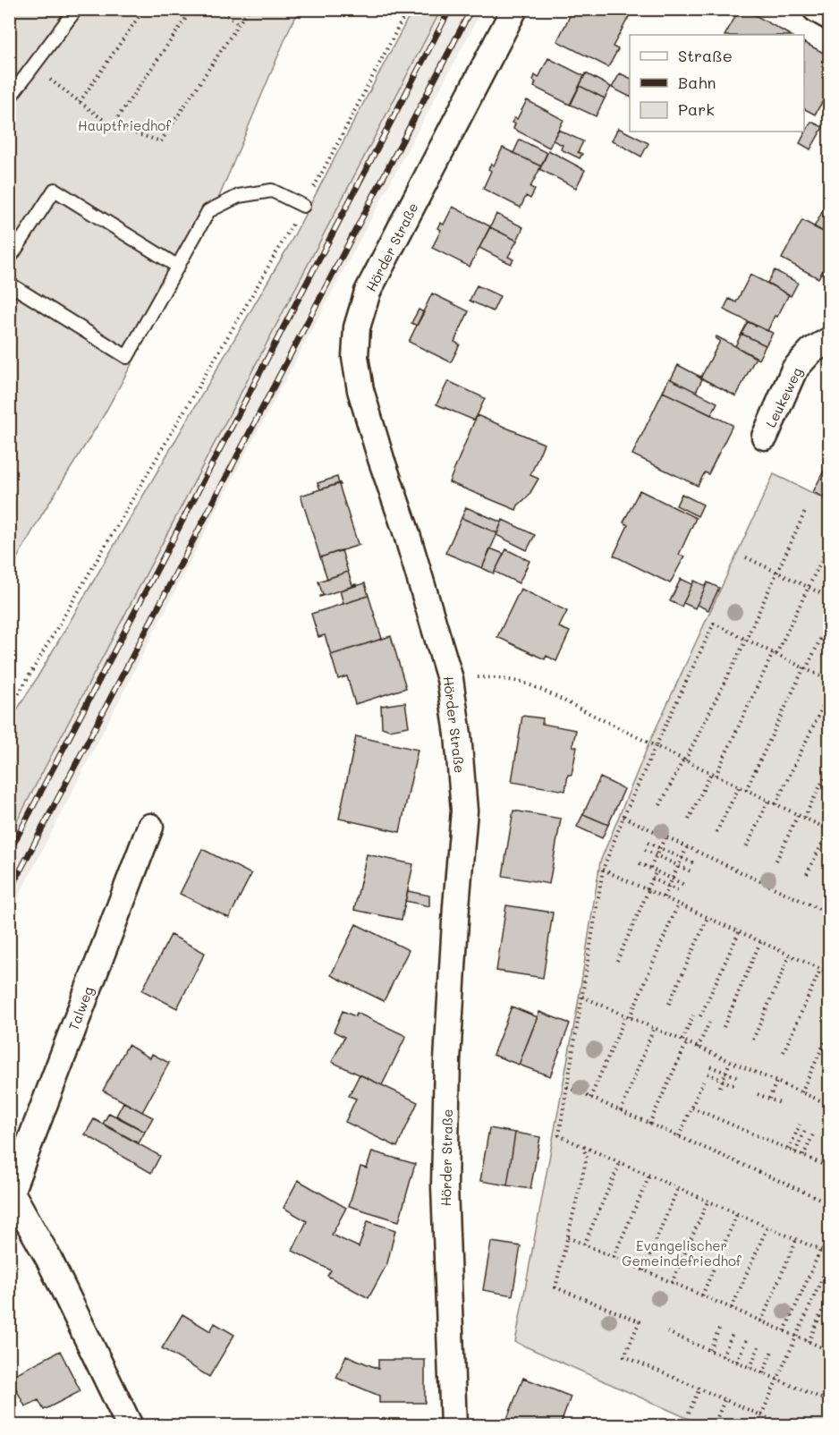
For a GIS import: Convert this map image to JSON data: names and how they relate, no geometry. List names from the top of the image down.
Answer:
{
  "streets": {
    "street": ["Hörder Straße", "Leukeweg", "Talweg"]
  },
  "parks": ["Hauptfriedhof", "Evangelischer Gemeindefriedhof"],
  "legend": ["Straße", "Bahn", "Park"]
}
